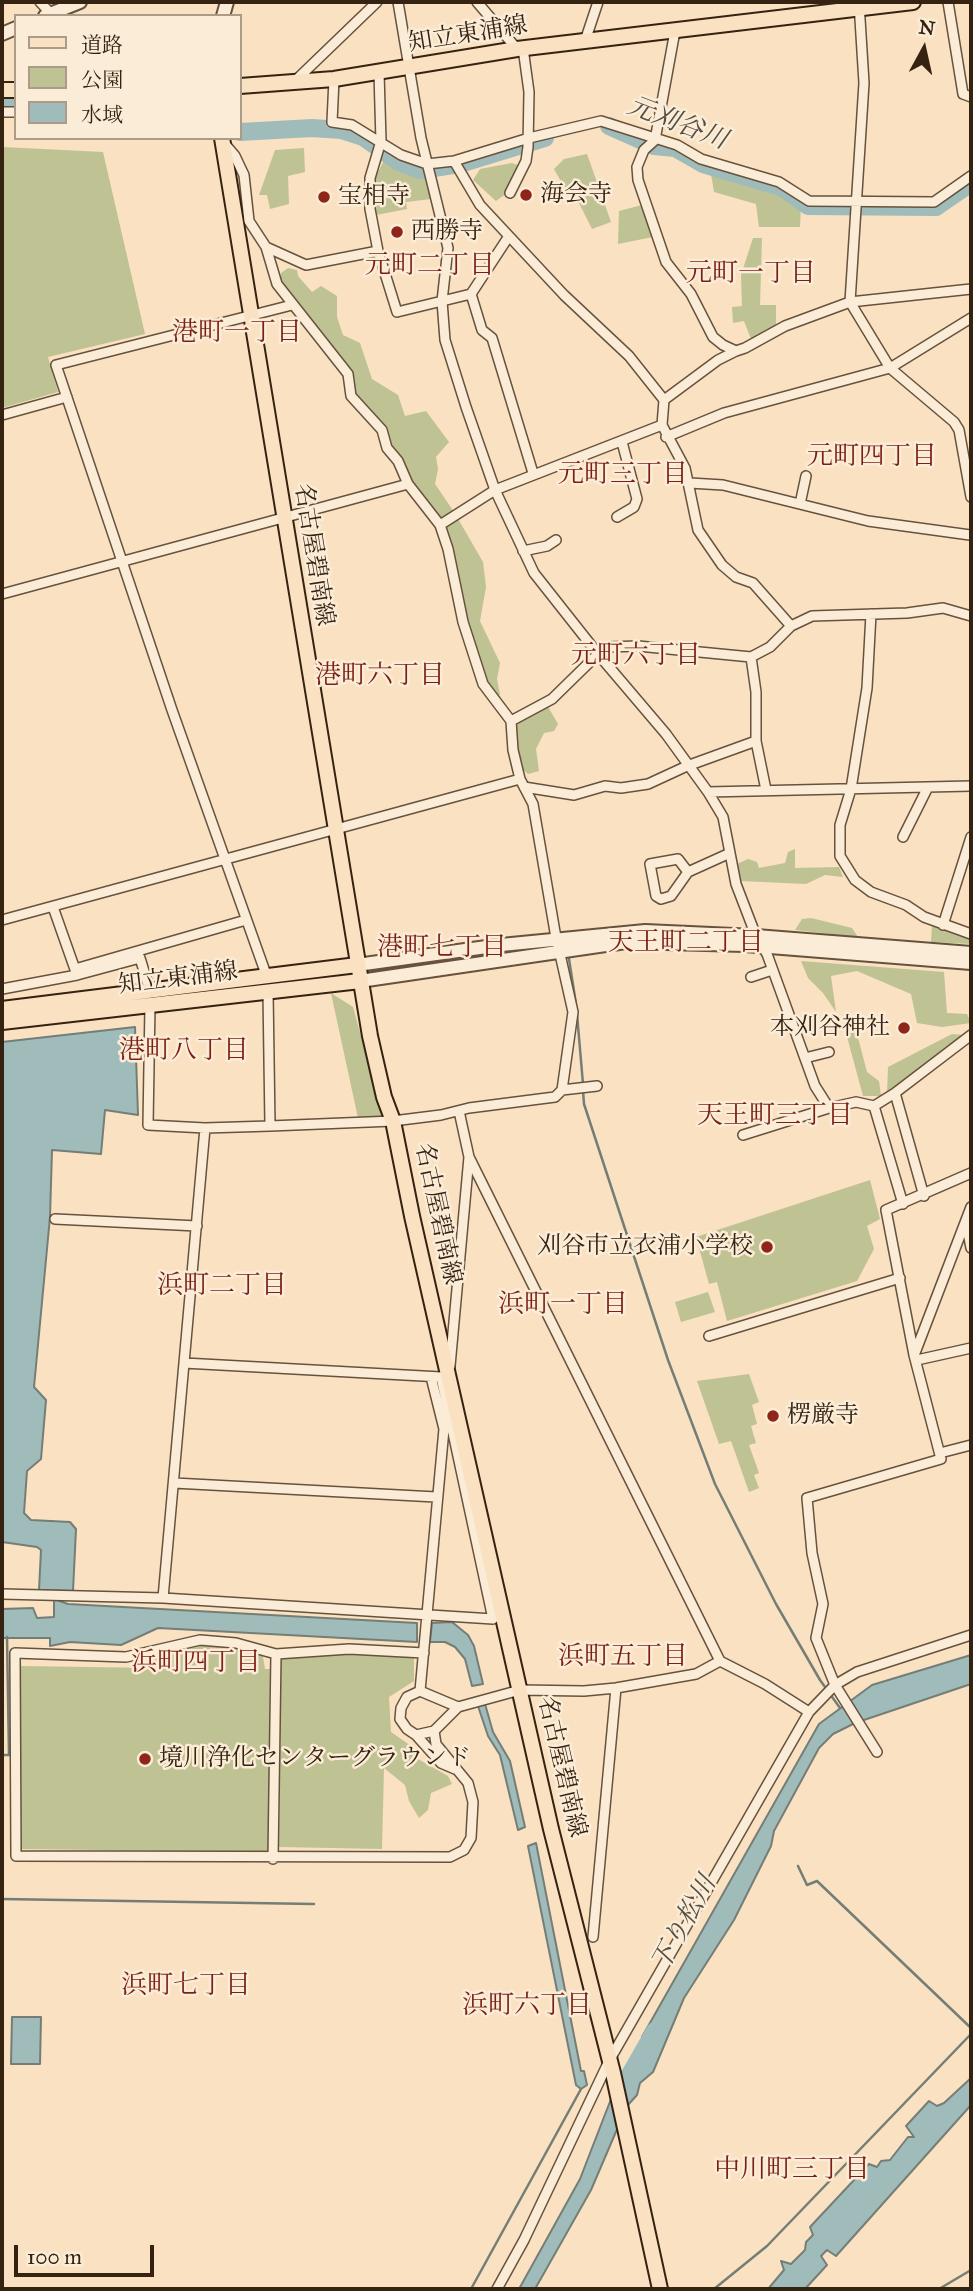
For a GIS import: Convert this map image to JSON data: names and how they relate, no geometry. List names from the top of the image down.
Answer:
{
  "streets": {
    "main road": ["知立東浦線", "名古屋碧南線"]
  },
  "crossings": [
    ["知立東浦線", "名古屋碧南線"]
  ],
  "districts": [
    "元町二丁目",
    "元町一丁目",
    "港町一丁目",
    "元町四丁目",
    "元町三丁目",
    "元町六丁目",
    "港町六丁目",
    "天王町二丁目",
    "港町七丁目",
    "港町八丁目",
    "天王町三丁目",
    "浜町二丁目",
    "浜町一丁目",
    "浜町五丁目",
    "浜町四丁目",
    "浜町七丁目",
    "浜町六丁目",
    "中川町三丁目"
  ],
  "water": ["元刈谷川", "下り松川"],
  "places": [
    "海会寺",
    "宝相寺",
    "西勝寺",
    "本刈谷神社",
    "刈谷市立衣浦小学校",
    "楞厳寺",
    "境川浄化センターグラウンド"
  ],
  "legend": ["道路", "公園", "水域"],
  "scale_bar": "100 m",
  "north": "top"
}
